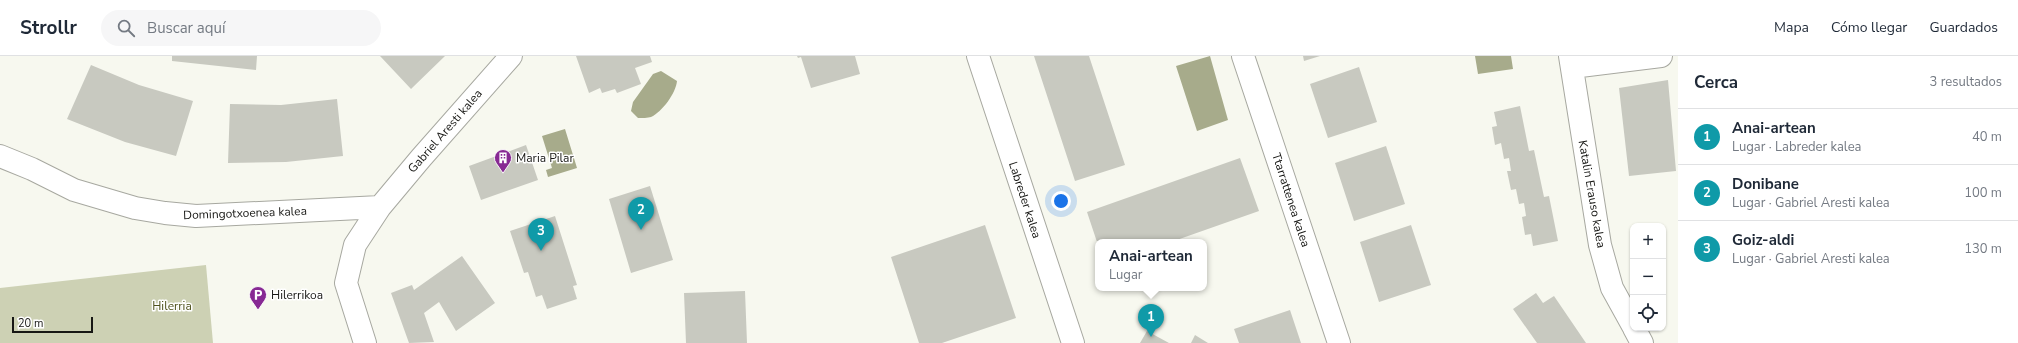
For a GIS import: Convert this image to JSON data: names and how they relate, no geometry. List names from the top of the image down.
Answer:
{
  "streets": {
    "street": [
      "Gabriel Aresti kalea",
      "Katalin Erauso kalea",
      "Labreder kalea",
      "Ttarrattenea kalea",
      "Domingotxoenea kalea"
    ]
  },
  "crossings": [
    ["Gabriel Aresti kalea", "Domingotxoenea kalea"]
  ],
  "parks": ["Hilerria"],
  "places": {
    "building": ["Maria Pilar"],
    "parking": ["Hilerrikoa"]
  },
  "scale_bar": "20 m",
  "page": {
    "header": "Strollr",
    "search": "Buscar aquí",
    "nav": ["Mapa", "Cómo llegar", "Guardados"],
    "heading": ["Cerca", "3 resultados"],
    "list": [
      {
        "mark": "1",
        "name": "Anai-artean",
        "note": "Lugar · Labreder kalea",
        "value": "40 m"
      },
      {
        "mark": "2",
        "name": "Donibane",
        "note": "Lugar · Gabriel Aresti kalea",
        "value": "100 m"
      },
      {
        "mark": "3",
        "name": "Goiz-aldi",
        "note": "Lugar · Gabriel Aresti kalea",
        "value": "130 m"
      }
    ],
    "pins": ["2", "3", "1"],
    "map_buttons": ["+", "−"],
    "popup": ["Anai-artean", "Lugar"],
    "scale": "20 m"
  }
}
